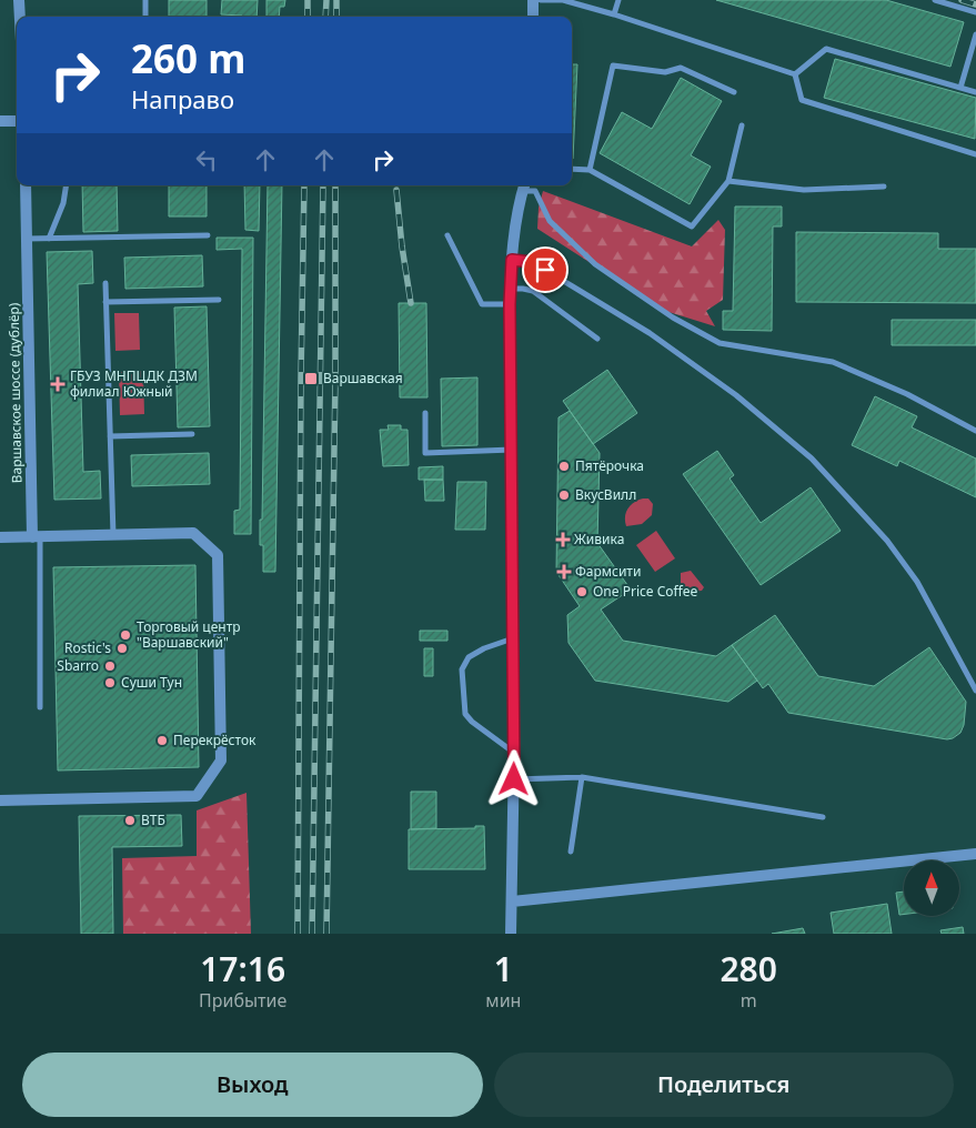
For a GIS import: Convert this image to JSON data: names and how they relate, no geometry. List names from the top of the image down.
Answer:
{
  "streets": {
    "street": ["Варшавское шоссе (дублёр)"]
  },
  "places": {
    "transit": ["Варшавская"],
    "health": ["ГБУЗ МНПЦДК ДЗМ филиал Южный", "Живика", "Фармсити"],
    "other": [
      "Пятёрочка",
      "ВкусВилл",
      "One Price Coffee",
      "Торговый центр \"Варшавский\"",
      "Rostic's",
      "Sbarro",
      "Суши Тун",
      "Перекрёсток",
      "ВТБ"
    ]
  },
  "north": "top",
  "page": {
    "turn": ["260 m", "Направо"],
    "eta": [
      "17:16",
      "Прибытие",
      "1",
      "мин",
      "280",
      "m"
    ],
    "buttons": ["Выход", "Поделиться"]
  }
}
